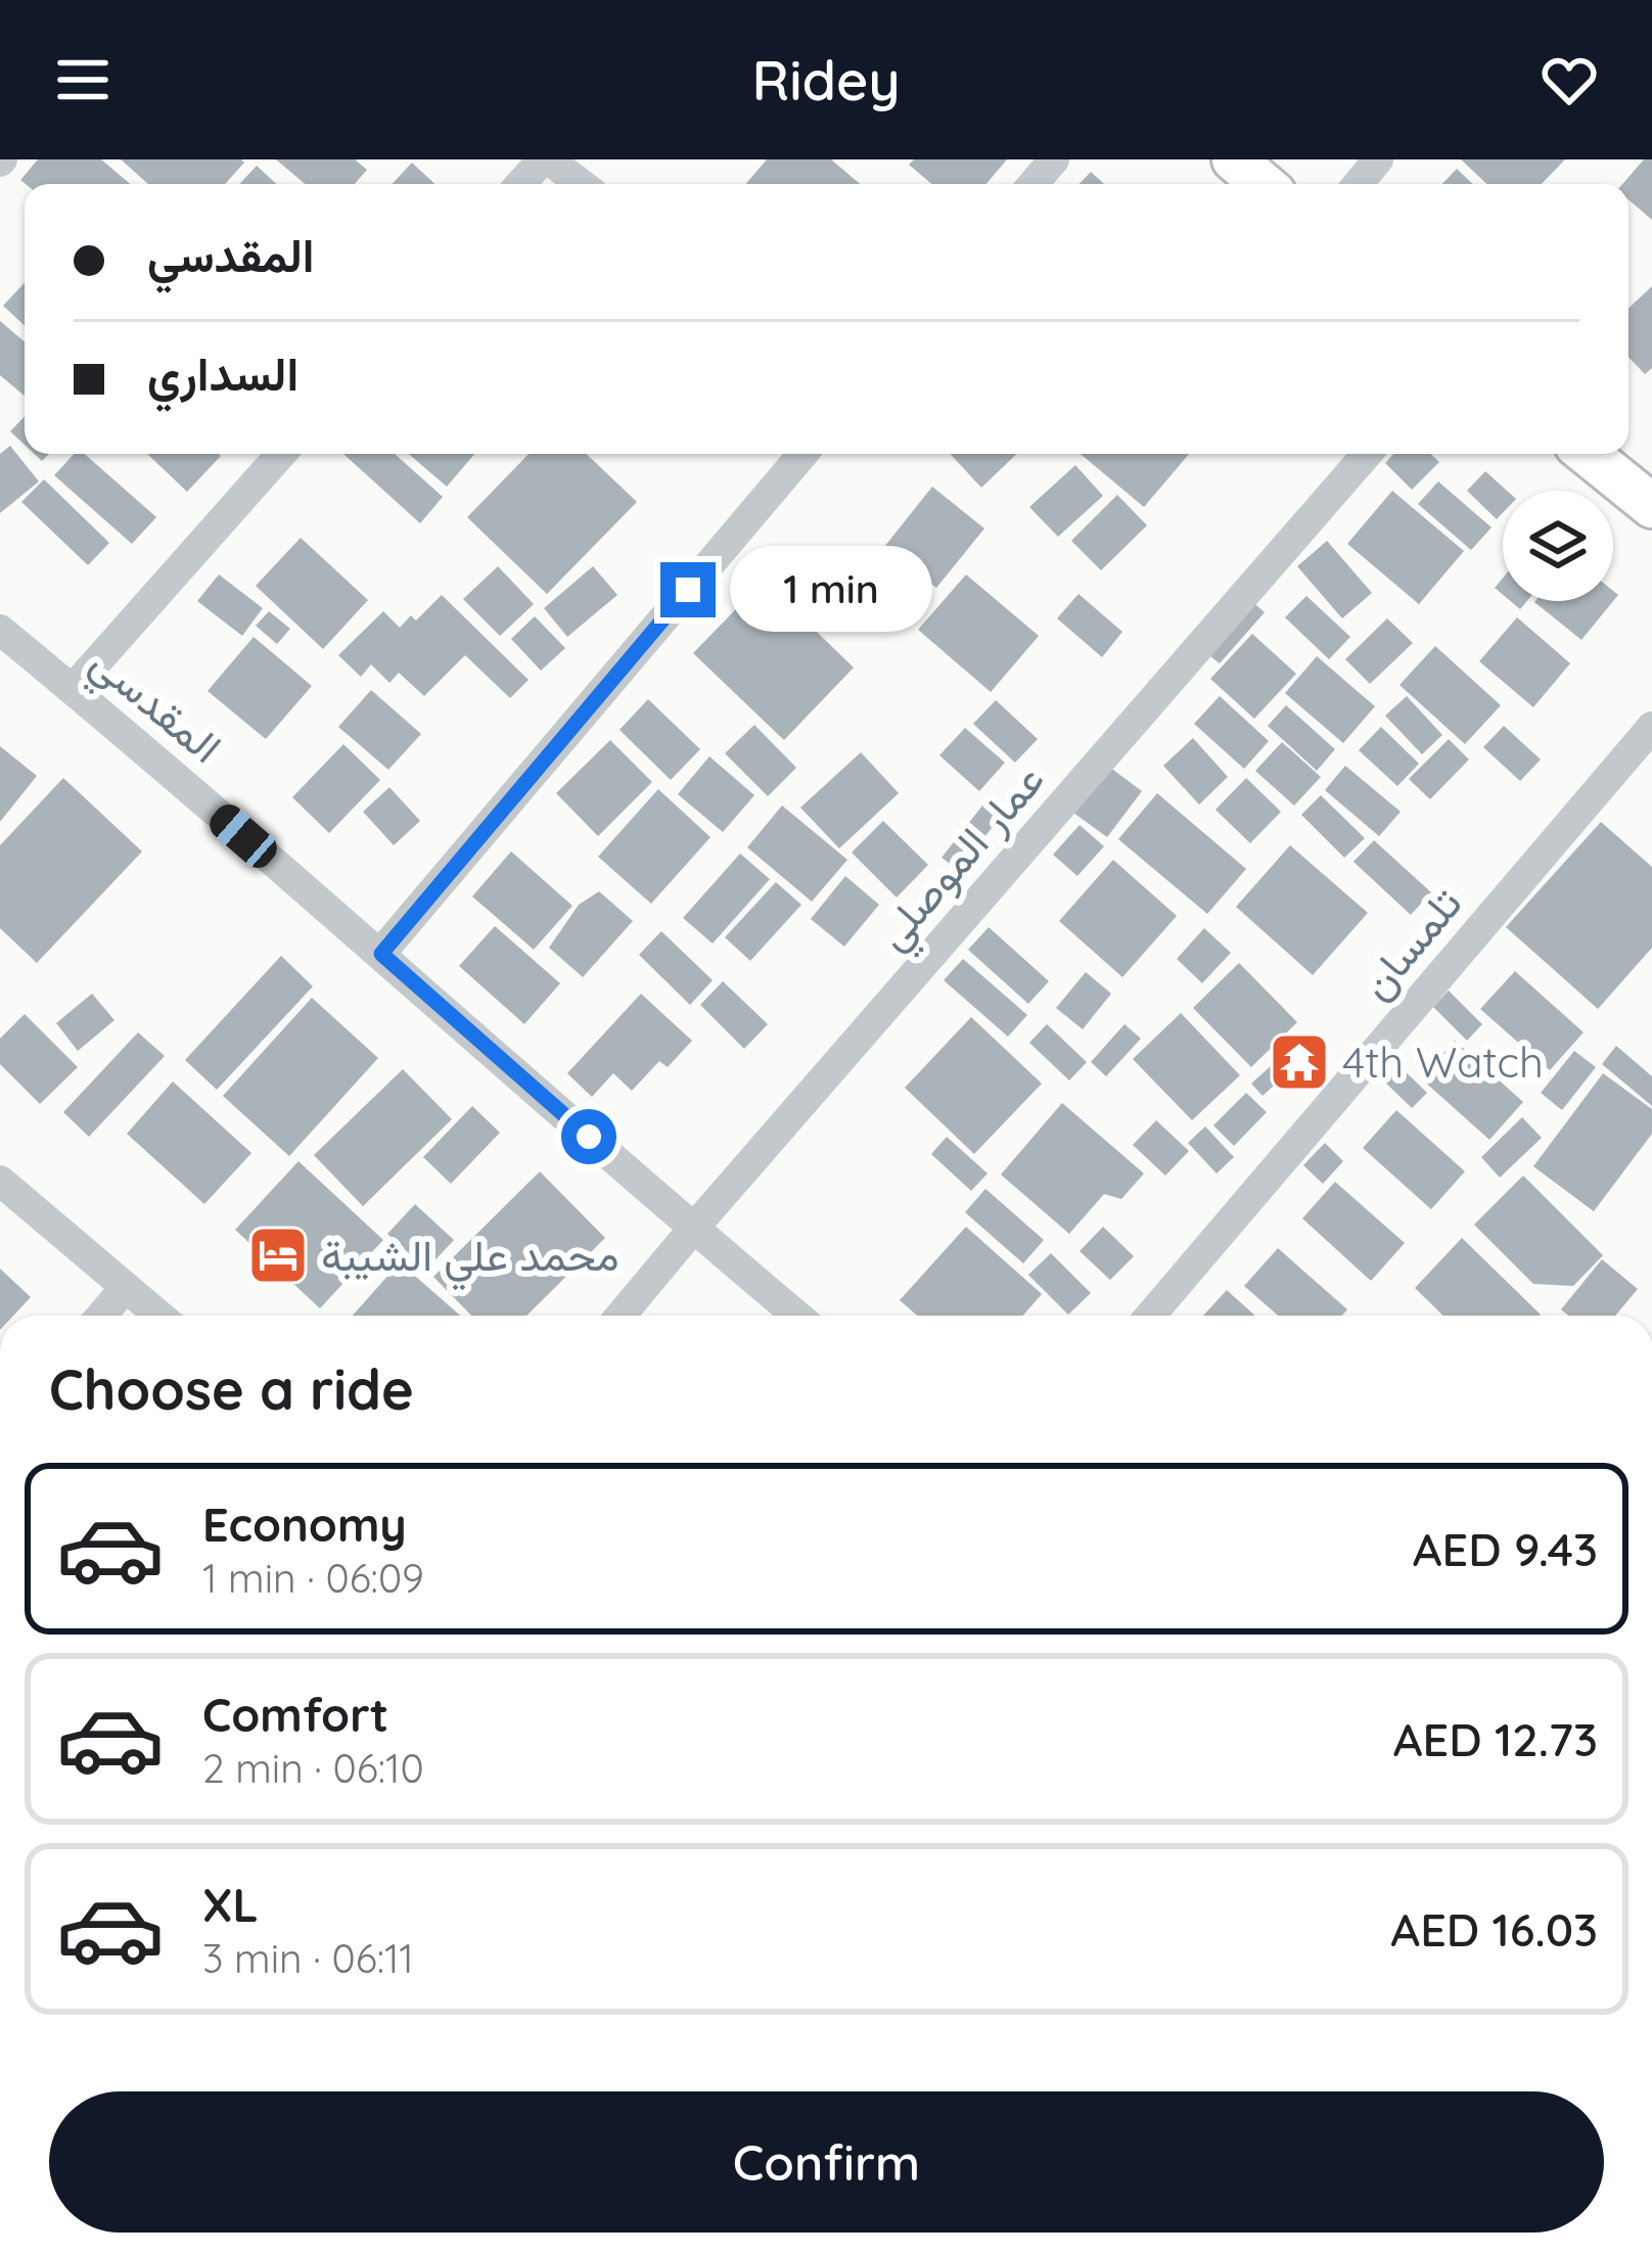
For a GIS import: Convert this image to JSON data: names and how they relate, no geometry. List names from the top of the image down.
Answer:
{
  "streets": {
    "street": ["المقدسي", "عمار الموصلي", "تلمسان"]
  },
  "crossings": [
    ["المقدسي", "عمار الموصلي"]
  ],
  "places": {
    "temple": ["4th Watch"],
    "hotel": ["محمد علي الشيبة"]
  },
  "page": {
    "header": "Ridey",
    "banner": ["المقدسي", "السداري"],
    "bubble": "1 min",
    "heading": "Choose a ride",
    "list": [
      {
        "name": "Economy",
        "note": "1 min · 06:09",
        "value": "AED 9.43"
      },
      {
        "name": "Comfort",
        "note": "2 min · 06:10",
        "value": "AED 12.73"
      },
      {
        "name": "XL",
        "note": "3 min · 06:11",
        "value": "AED 16.03"
      }
    ],
    "buttons": "Confirm"
  }
}
